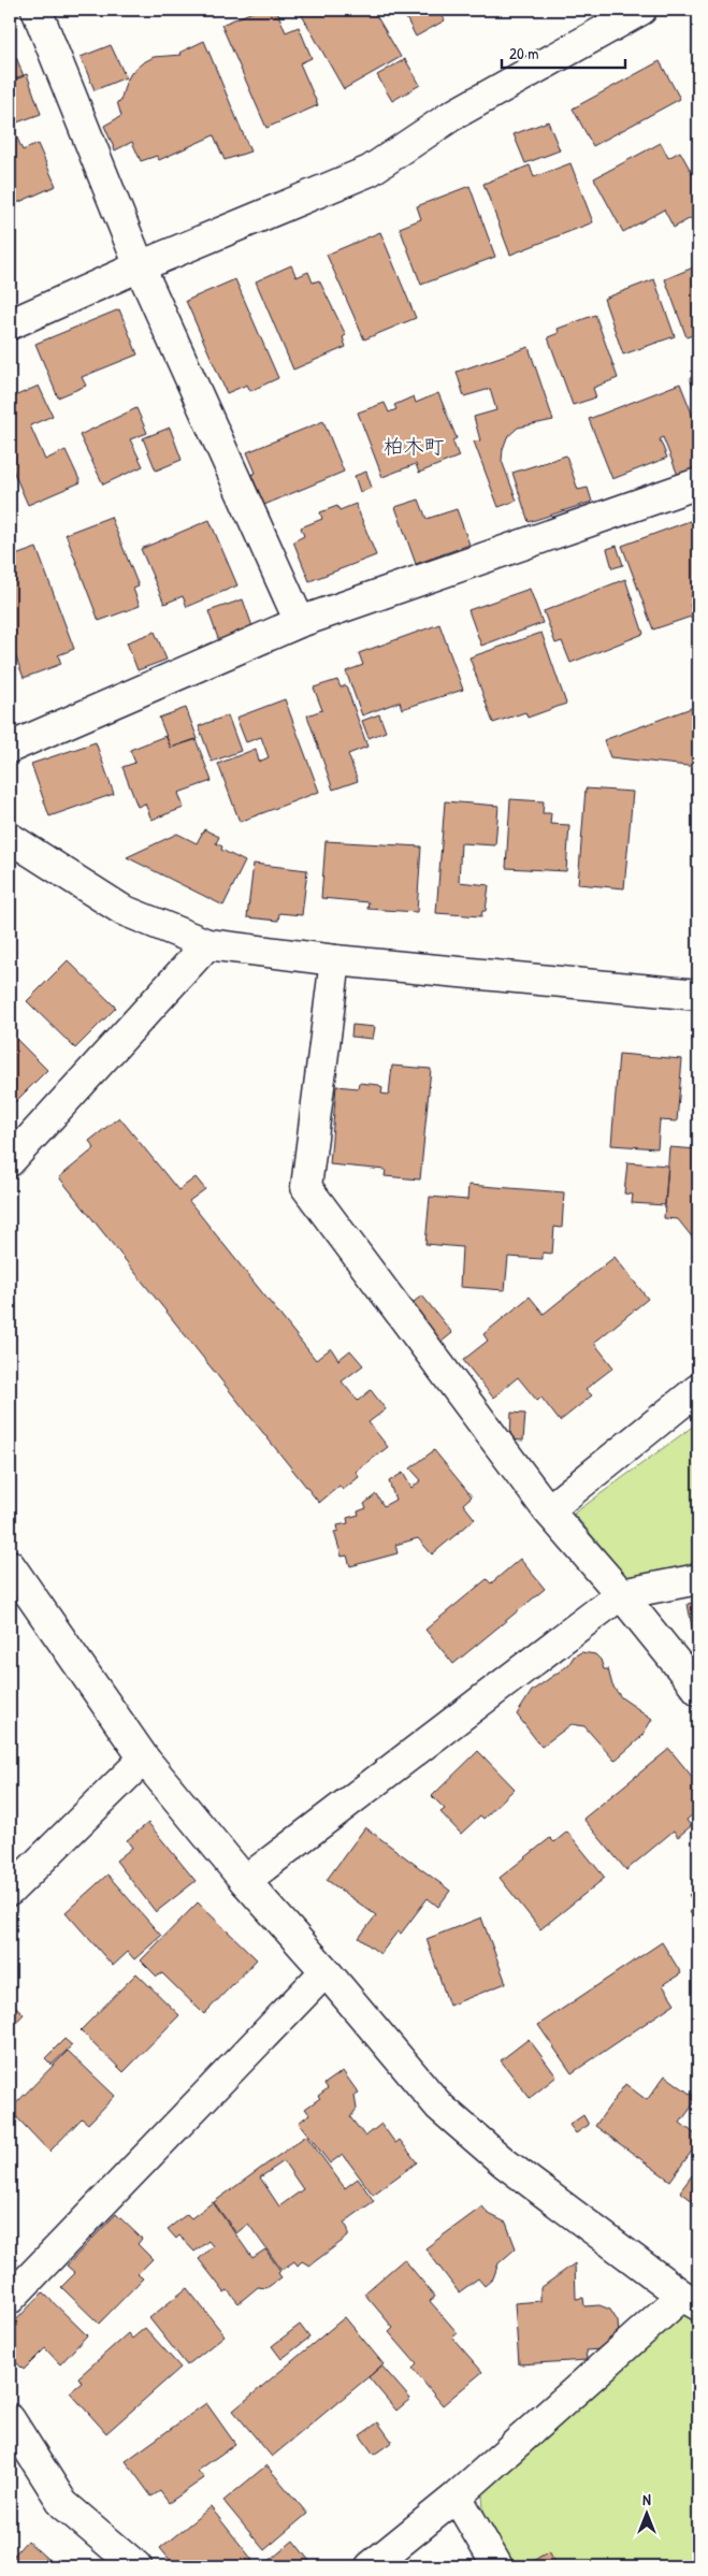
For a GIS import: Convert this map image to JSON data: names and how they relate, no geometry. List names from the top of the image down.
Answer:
{
  "districts": ["柏木町"],
  "scale_bar": "20 m",
  "north": "top"
}
